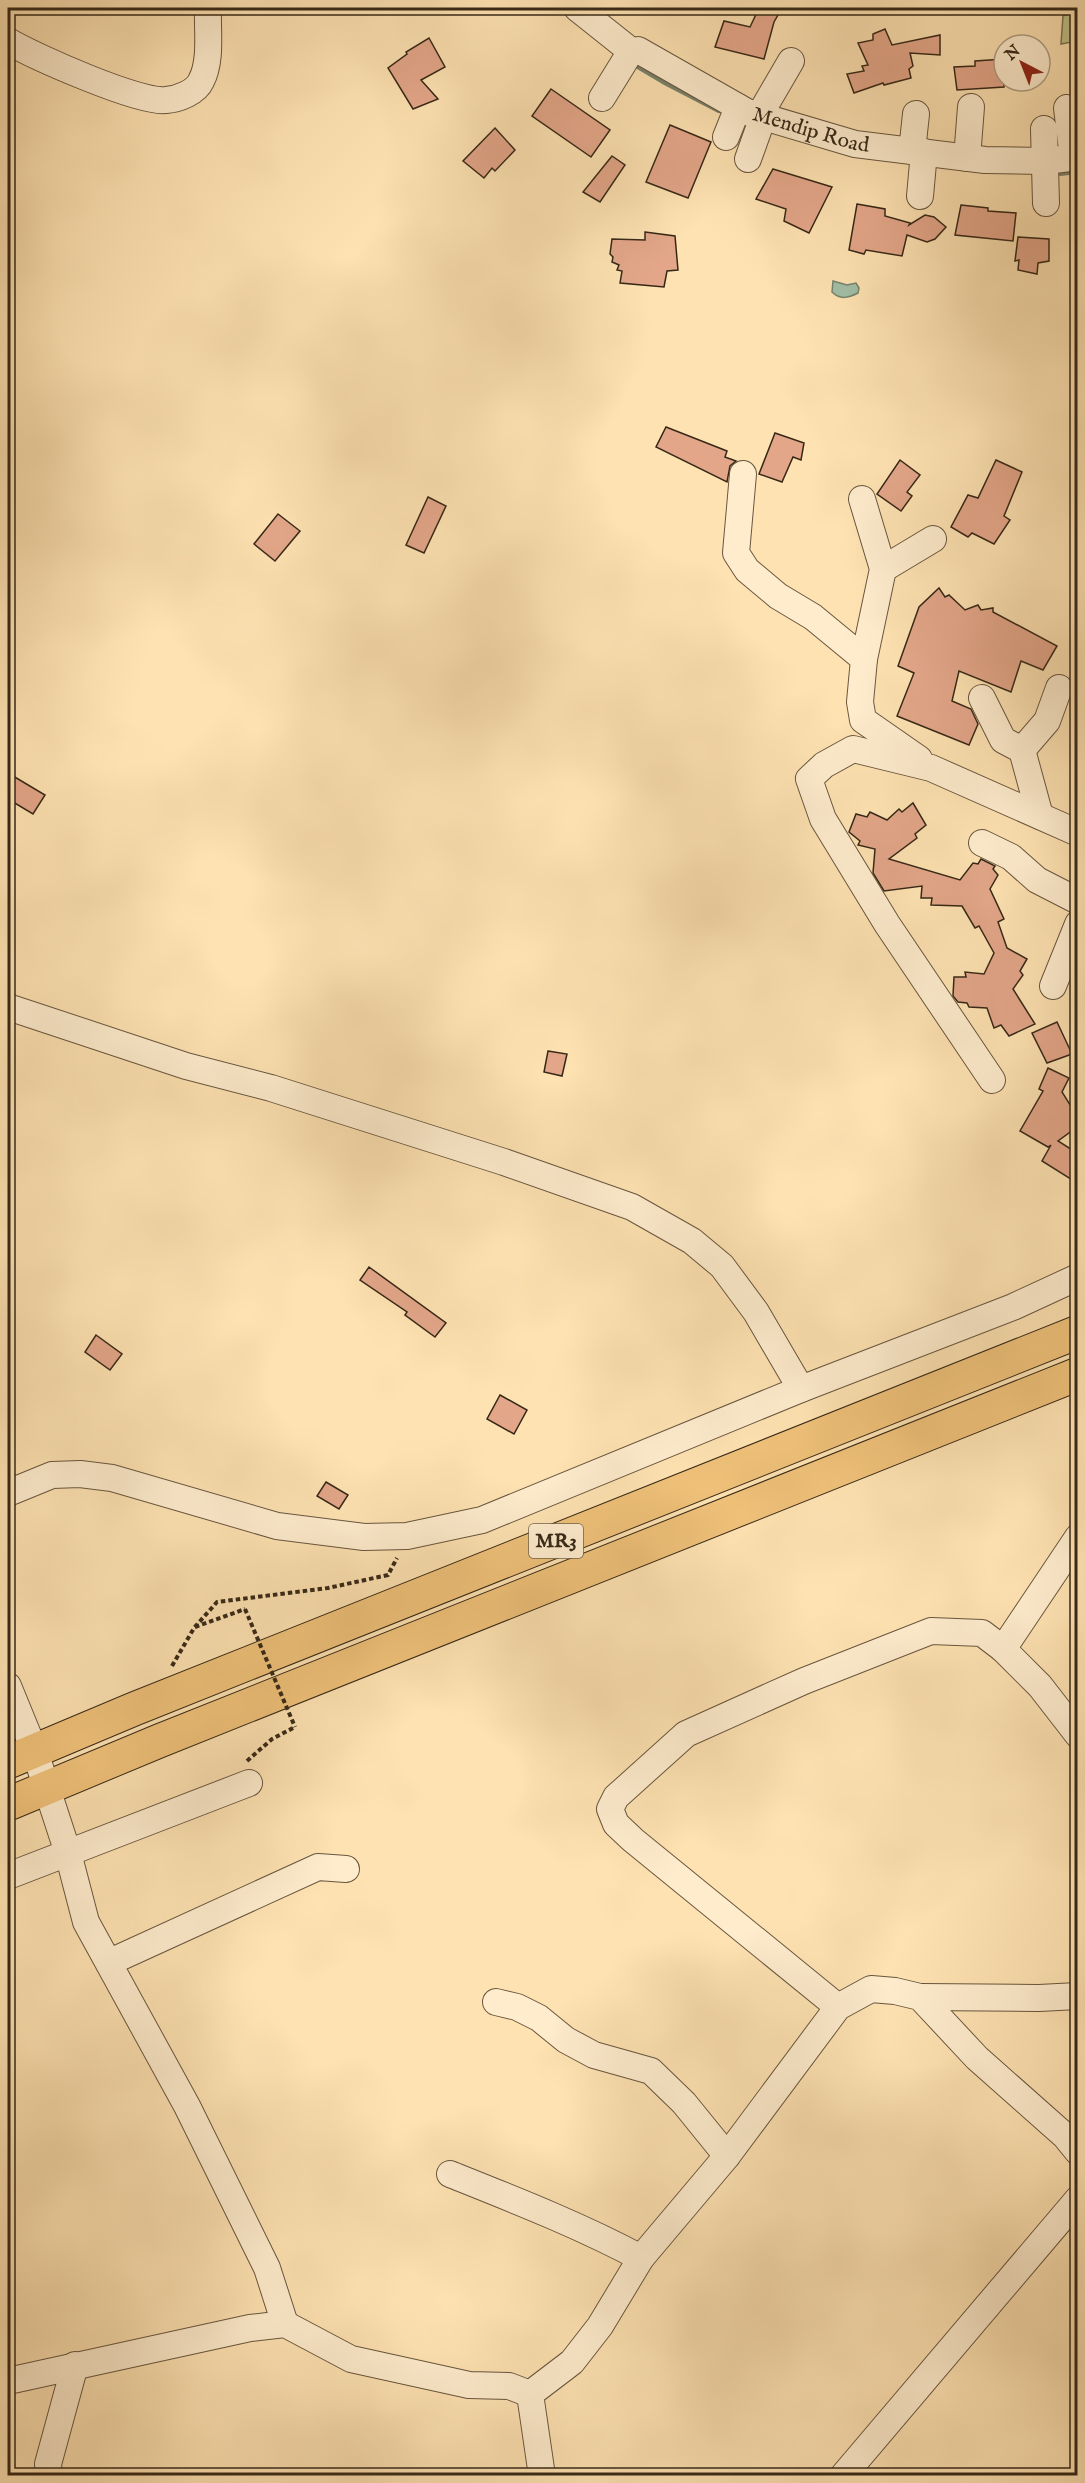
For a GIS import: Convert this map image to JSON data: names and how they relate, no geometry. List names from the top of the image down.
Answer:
{
  "streets": {
    "highway": ["MR3"],
    "street": ["Mendip Road"]
  },
  "north": "top left"
}
